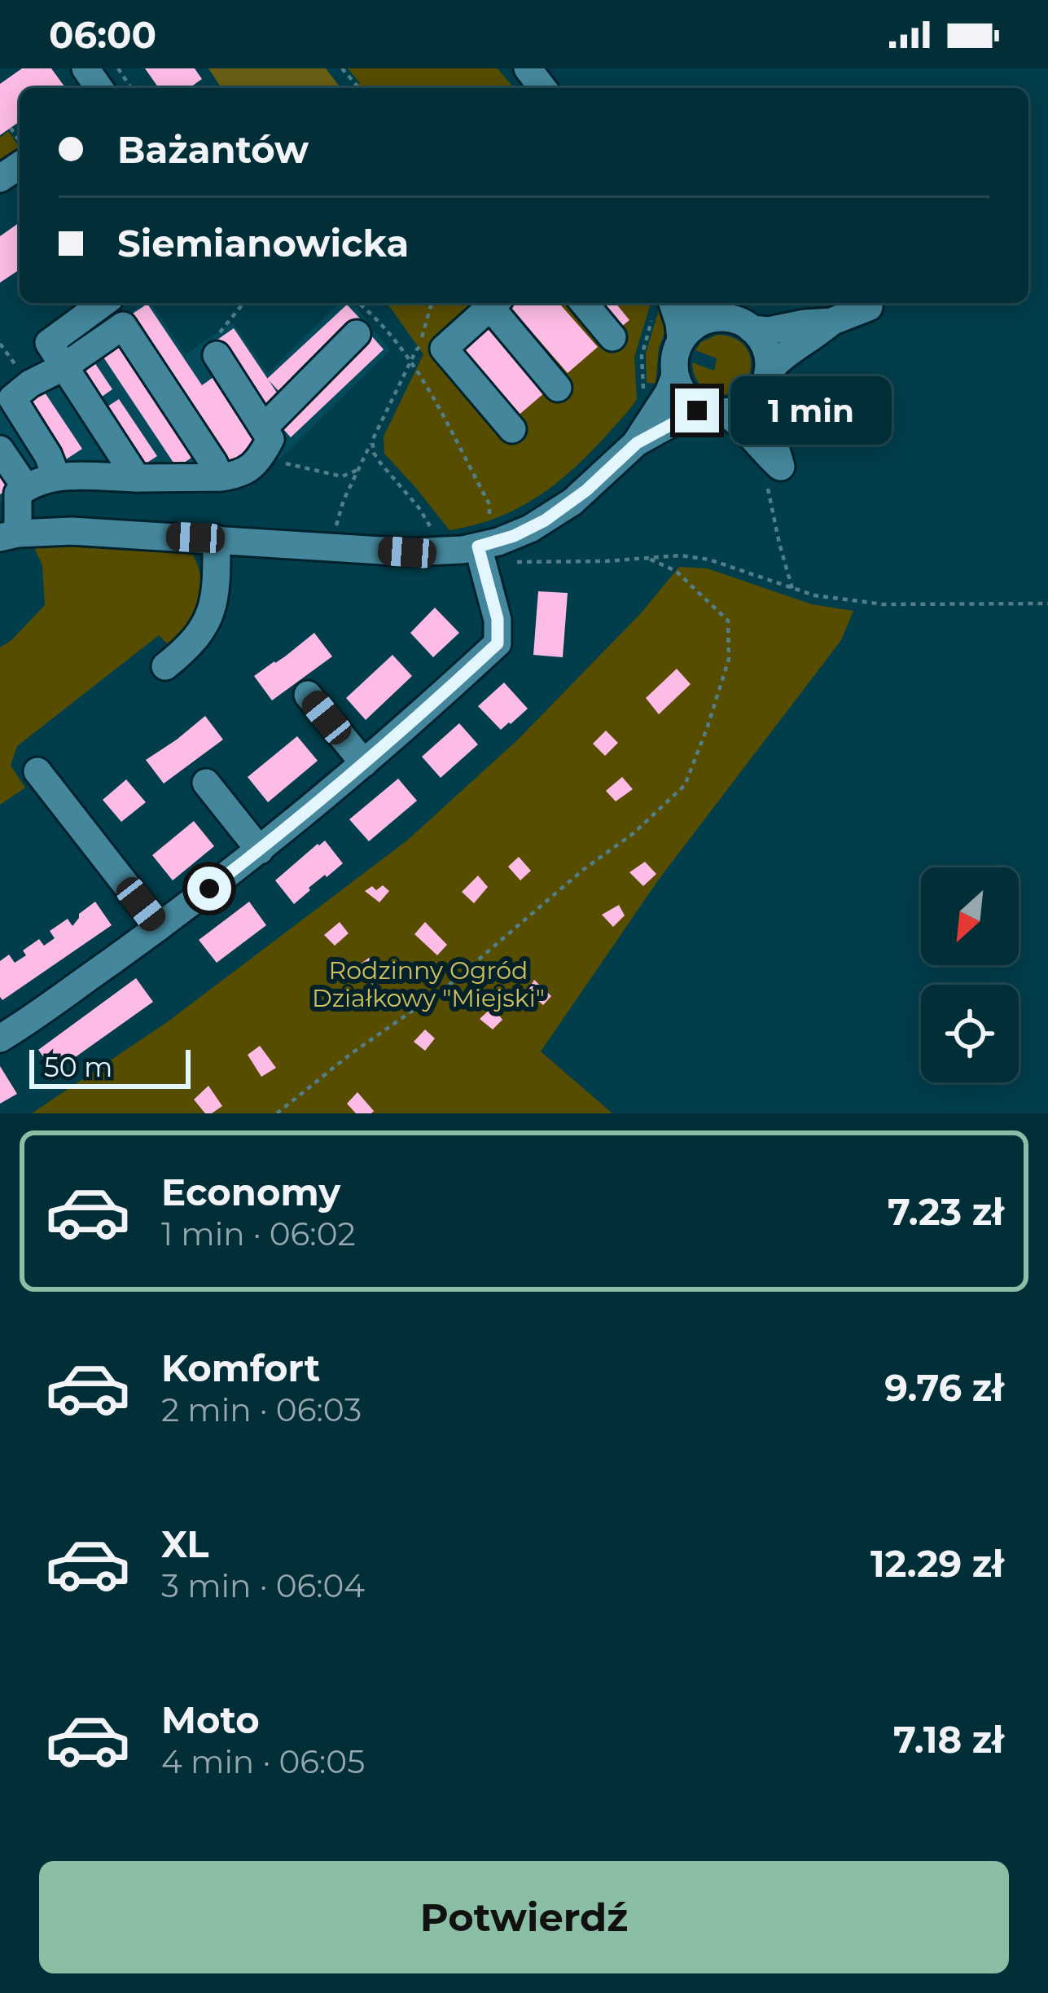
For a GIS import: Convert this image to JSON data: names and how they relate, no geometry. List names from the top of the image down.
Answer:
{
  "parks": ["Rodzinny Ogród Działkowy \"Miejski\""],
  "scale_bar": "50 m",
  "north": "bottom left",
  "page": {
    "status": "06:00",
    "banner": ["Bażantów", "Siemianowicka"],
    "bubble": "1 min",
    "scale": "50 m",
    "list": [
      {
        "name": "Economy",
        "note": "1 min · 06:02",
        "value": "7.23 zł"
      },
      {
        "name": "Komfort",
        "note": "2 min · 06:03",
        "value": "9.76 zł"
      },
      {
        "name": "XL",
        "note": "3 min · 06:04",
        "value": "12.29 zł"
      },
      {
        "name": "Moto",
        "note": "4 min · 06:05",
        "value": "7.18 zł"
      }
    ],
    "buttons": "Potwierdź"
  }
}
